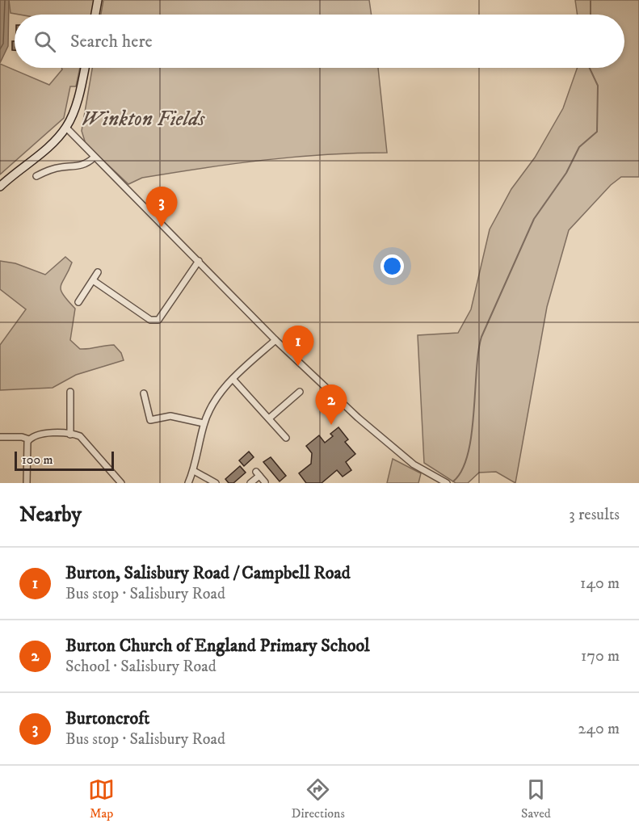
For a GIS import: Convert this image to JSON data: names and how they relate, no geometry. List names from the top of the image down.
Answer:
{
  "parks": ["Winkton Fields"],
  "scale_bar": "100 m",
  "page": {
    "search": "Search here",
    "pins": ["3", "1", "2"],
    "scale": "100 m",
    "heading": ["Nearby", "3 results"],
    "list": [
      {
        "mark": "1",
        "name": "Burton, Salisbury Road / Campbell Road",
        "note": "Bus stop · Salisbury Road",
        "value": "140 m"
      },
      {
        "mark": "2",
        "name": "Burton Church of England Primary School",
        "note": "School · Salisbury Road",
        "value": "170 m"
      },
      {
        "mark": "3",
        "name": "Burtoncroft",
        "note": "Bus stop · Salisbury Road",
        "value": "240 m"
      }
    ],
    "nav": ["Map", "Directions", "Saved"]
  }
}
